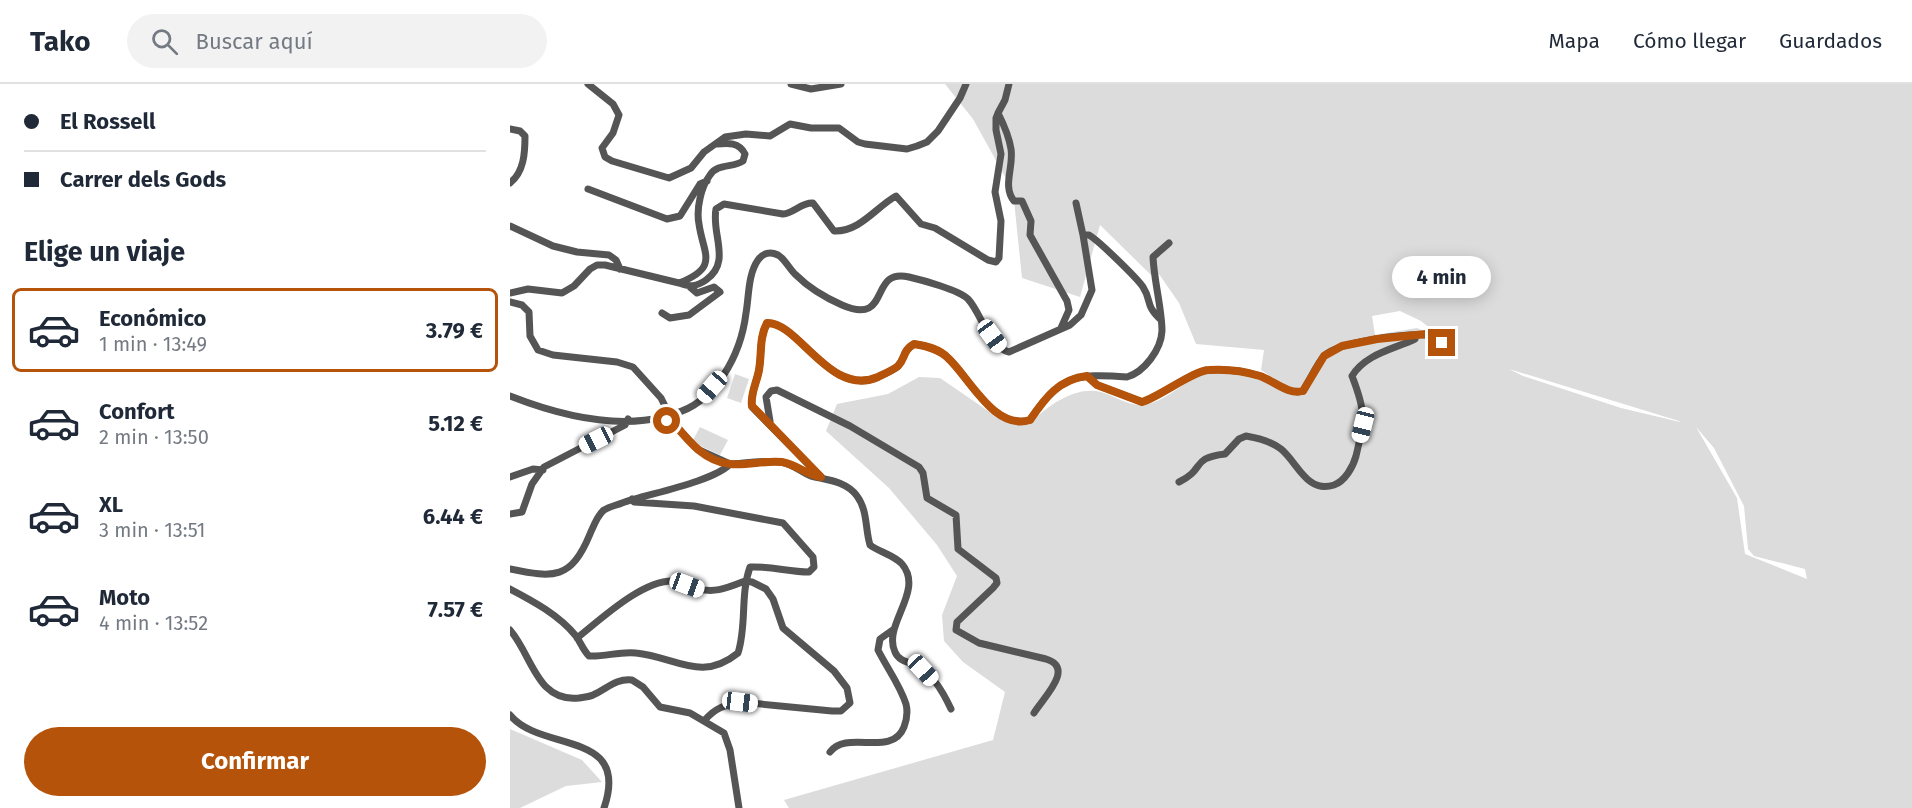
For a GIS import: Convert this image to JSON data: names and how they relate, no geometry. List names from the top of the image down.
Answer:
{
  "page": {
    "header": "Tako",
    "search": "Buscar aquí",
    "nav": ["Mapa", "Cómo llegar", "Guardados"],
    "banner": ["El Rossell", "Carrer dels Gods"],
    "heading": "Elige un viaje",
    "bubble": "4 min",
    "list": [
      {
        "name": "Económico",
        "note": "1 min · 13:49",
        "value": "3.79 €"
      },
      {
        "name": "Confort",
        "note": "2 min · 13:50",
        "value": "5.12 €"
      },
      {
        "name": "XL",
        "note": "3 min · 13:51",
        "value": "6.44 €"
      },
      {
        "name": "Moto",
        "note": "4 min · 13:52",
        "value": "7.57 €"
      }
    ],
    "buttons": "Confirmar"
  }
}
